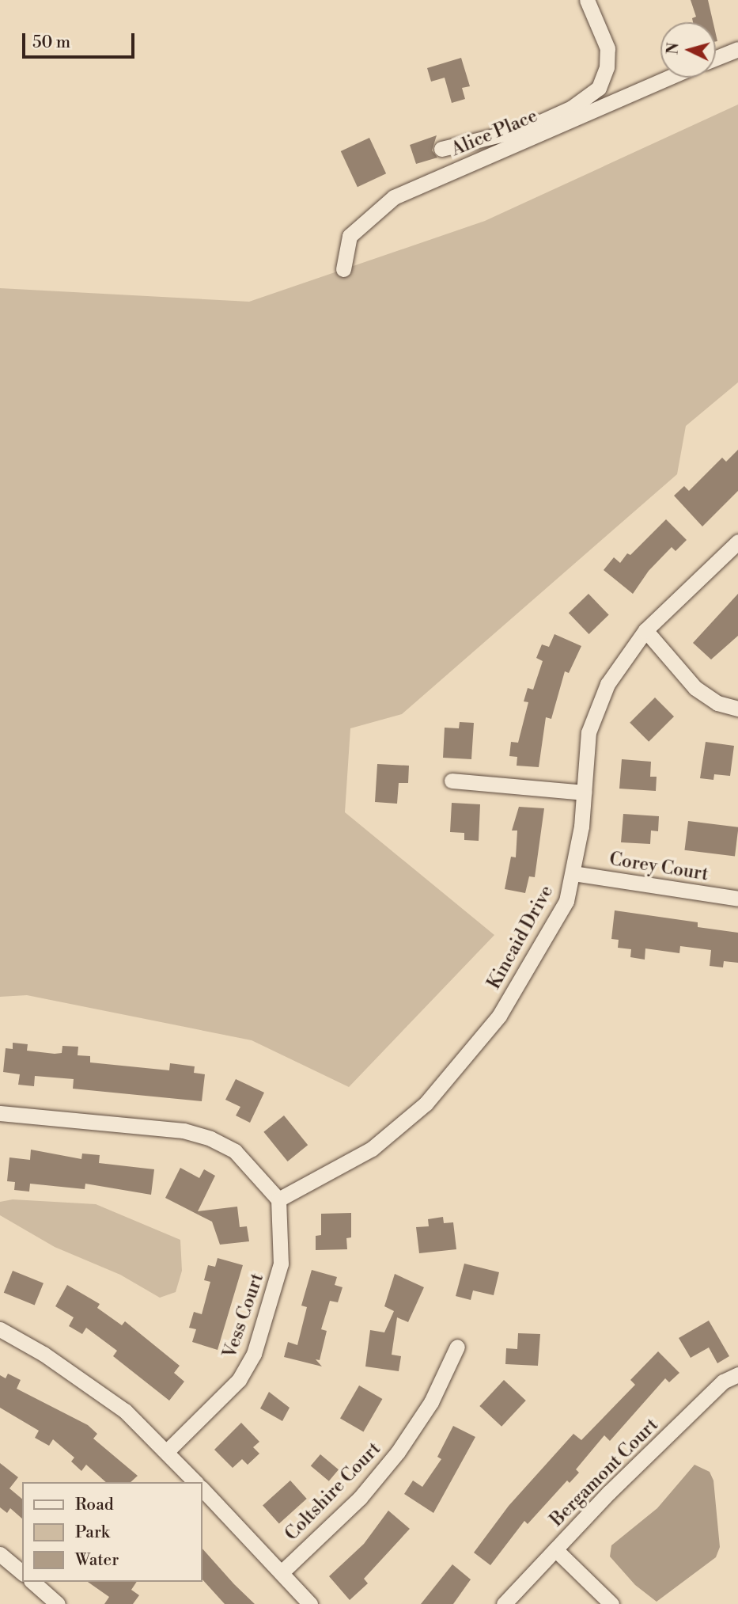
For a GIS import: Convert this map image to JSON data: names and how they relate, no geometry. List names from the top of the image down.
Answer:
{
  "streets": {
    "street": [
      "Alice Place",
      "Corey Court",
      "Kincaid Drive",
      "Vess Court",
      "Bergamont Court",
      "Coltshire Court"
    ]
  },
  "crossings": [
    ["Corey Court", "Kincaid Drive"],
    ["Kincaid Drive", "Vess Court"]
  ],
  "legend": ["Road", "Park", "Water"],
  "scale_bar": "50 m",
  "north": "left"
}
